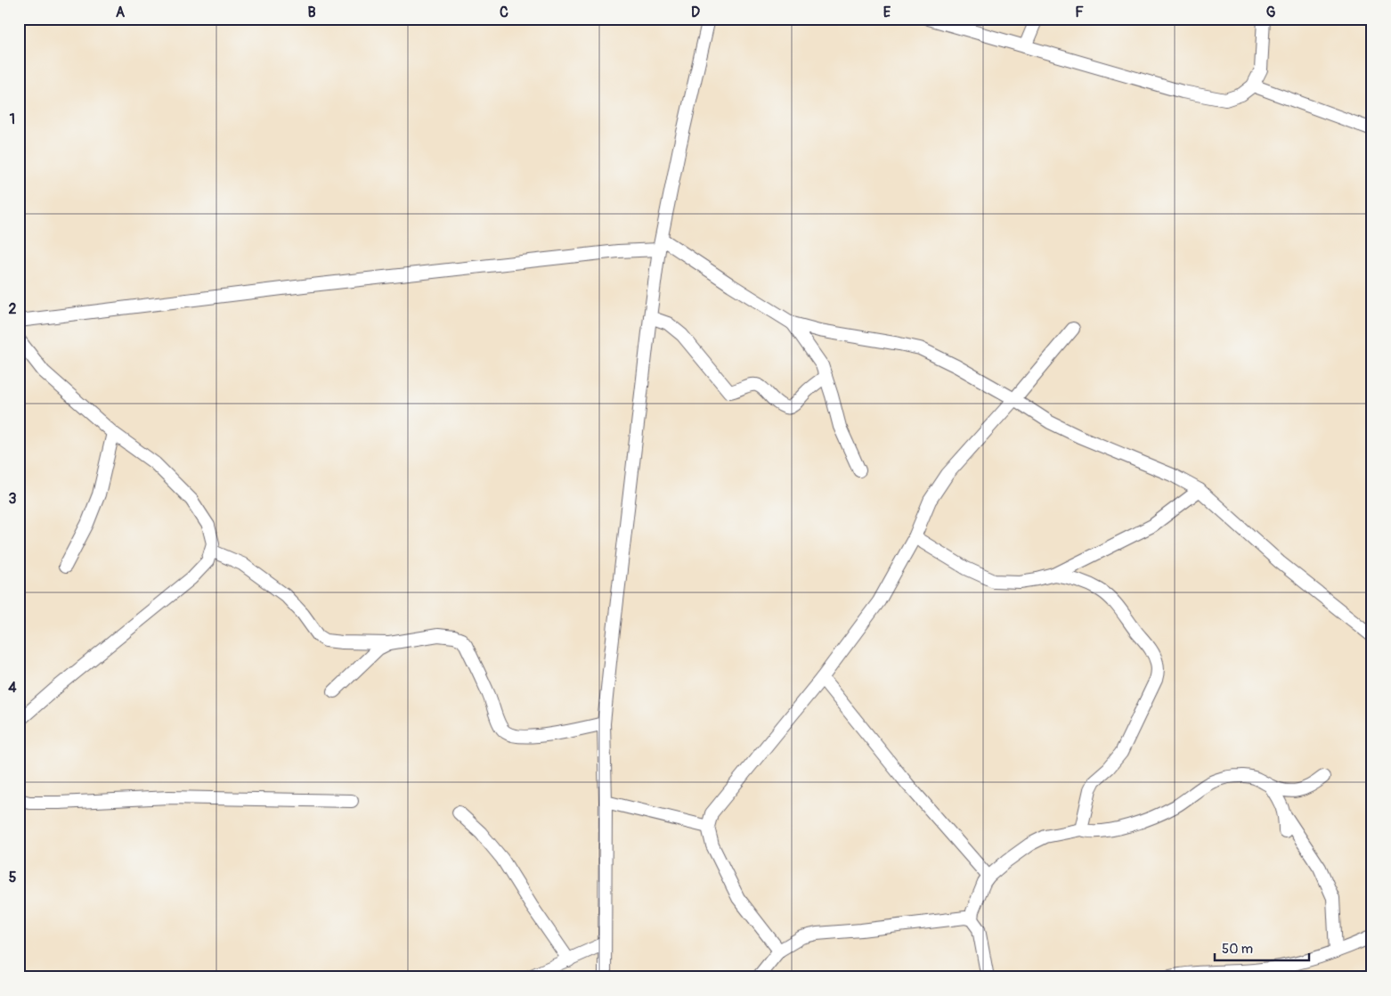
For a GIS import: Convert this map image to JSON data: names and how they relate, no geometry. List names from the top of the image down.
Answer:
{
  "scale_bar": "50 m",
  "grid": {
    "columns": [
      "A",
      "B",
      "C",
      "D",
      "E",
      "F",
      "G"
    ],
    "rows": [
      "1",
      "2",
      "3",
      "4",
      "5"
    ]
  }
}
